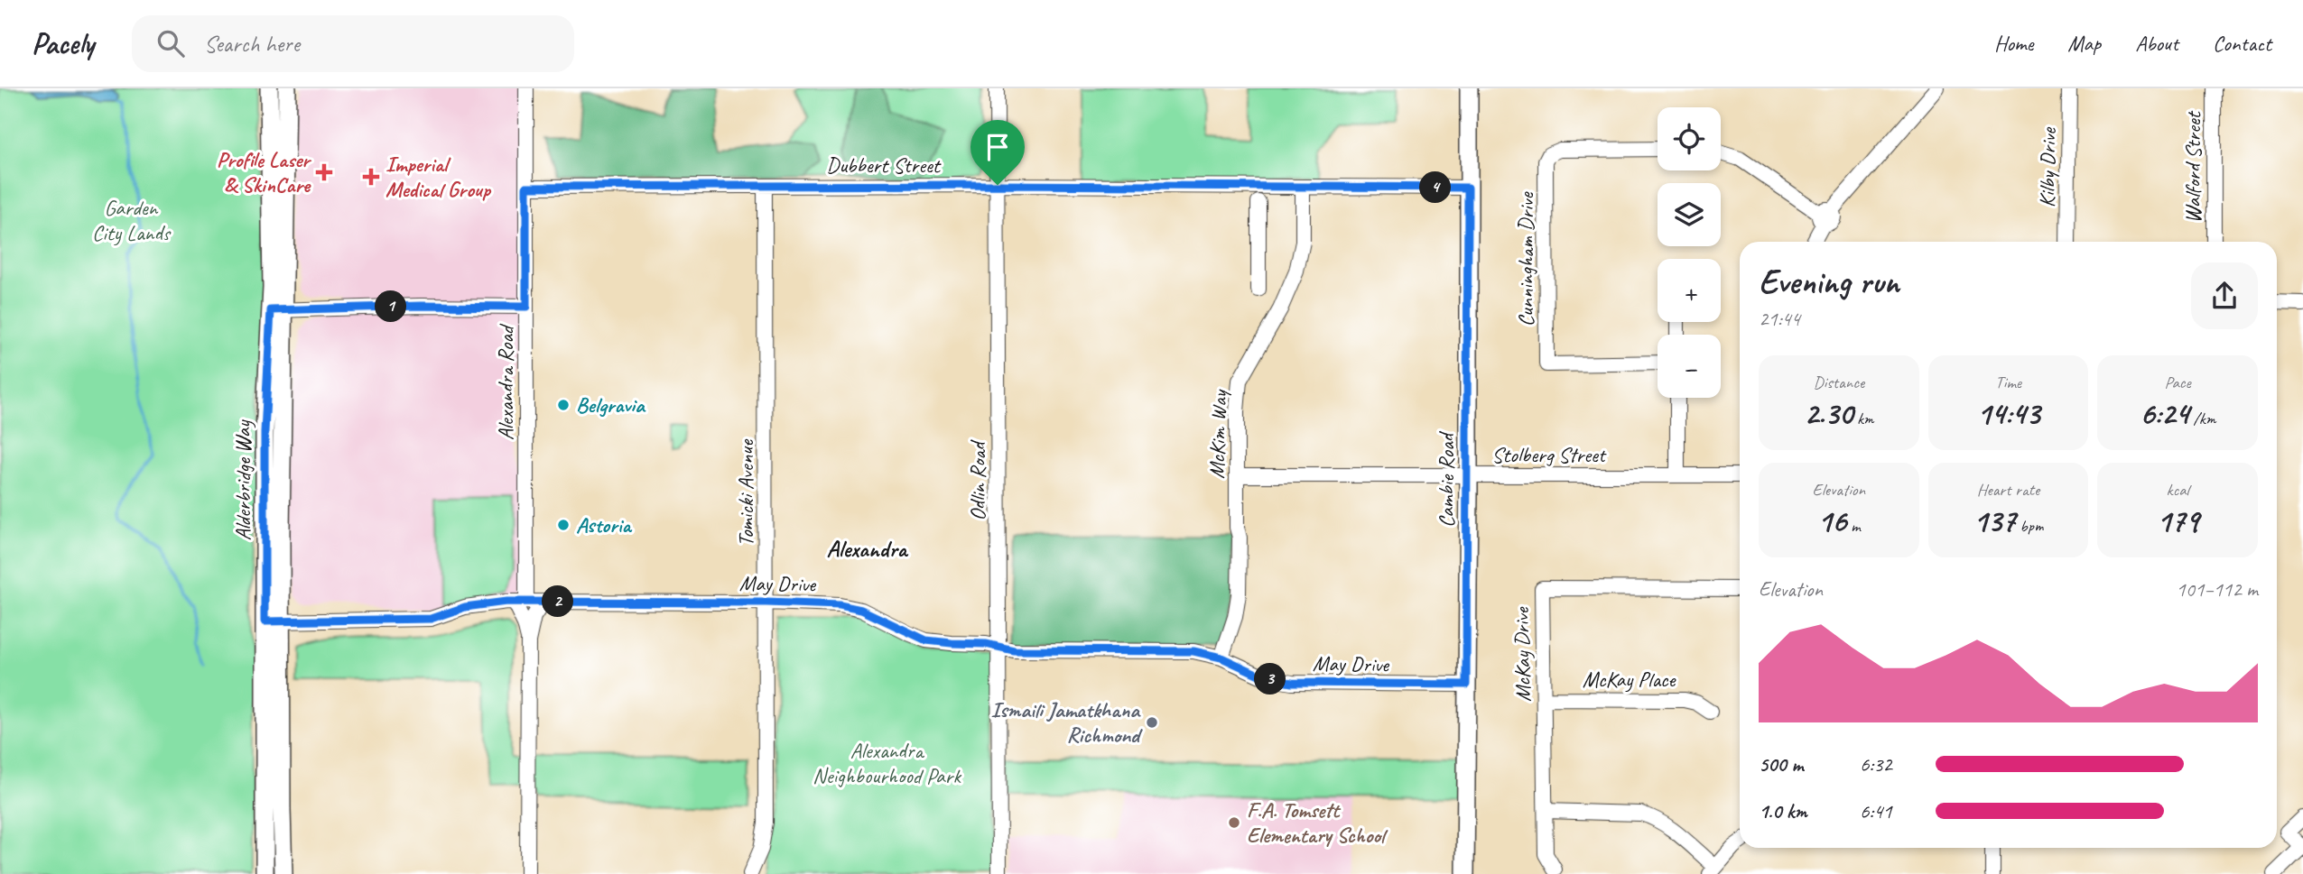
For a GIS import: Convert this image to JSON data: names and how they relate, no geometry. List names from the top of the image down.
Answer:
{
  "streets": {
    "main road": ["Alderbridge Way", "Cambie Road"],
    "street": [
      "Dubbert Street",
      "Kilby Drive",
      "Walford Street",
      "Cunningham Drive",
      "Alexandra Road",
      "McKim Way",
      "Stolberg Street",
      "Odlin Road",
      "Tomicki Avenue",
      "May Drive",
      "McKay Drive",
      "McKay Place"
    ]
  },
  "crossings": [
    ["Dubbert Street", "Alexandra Road"],
    ["Dubbert Street", "McKim Way"],
    ["Dubbert Street", "Cambie Road"],
    ["Dubbert Street", "Odlin Road"],
    ["Dubbert Street", "Tomicki Avenue"],
    ["Alexandra Road", "May Drive"],
    ["McKim Way", "Stolberg Street"],
    ["McKim Way", "May Drive"],
    ["Stolberg Street", "Cambie Road"],
    ["Alderbridge Way", "May Drive"],
    ["Cambie Road", "May Drive"],
    ["Odlin Road", "May Drive"],
    ["Tomicki Avenue", "May Drive"],
    ["McKay Drive", "McKay Place"]
  ],
  "districts": ["Alexandra"],
  "parks": ["Garden City Lands", "Alexandra Neighbourhood Park"],
  "places": {
    "health": ["Profile Laser & SkinCare", "Imperial Medical Group"],
    "other": [
      "Belgravia",
      "Astoria",
      "Ismaili Jamatkhana Richmond",
      "F.A. Tomsett Elementary School"
    ]
  },
  "page": {
    "header": "Pacely",
    "search": "Search here",
    "nav": [
      "Home",
      "Map",
      "About",
      "Contact"
    ],
    "map_buttons": ["+", "−"],
    "pins": [
      "4",
      "1",
      "2",
      "3"
    ],
    "heading": ["Evening run", "21:44"],
    "stats": [
      ["Distance", "2.30 km"],
      ["Time", "14:43"],
      ["Pace", "6:24 /km"],
      ["Elevation", "16 m"],
      ["Heart rate", "137 bpm"],
      ["kcal", "179"]
    ],
    "chart": ["Elevation", "101–112 m"],
    "list": [
      {
        "name": "500 m",
        "note": "6:32"
      },
      {
        "name": "1.0 km",
        "note": "6:41"
      }
    ]
  }
}
